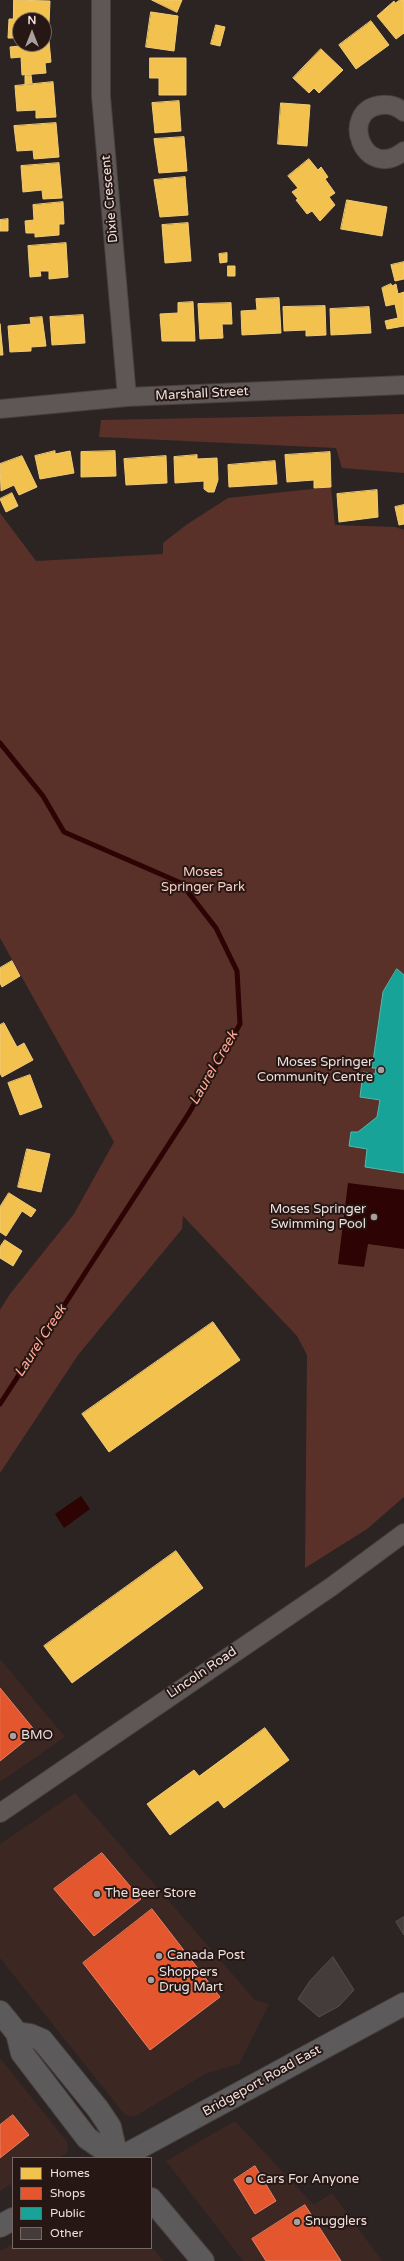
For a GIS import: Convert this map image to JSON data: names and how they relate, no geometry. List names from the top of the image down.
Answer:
{
  "streets": {
    "main road": ["Bridgeport Road East"],
    "street": ["Dixie Crescent", "Marshall Street", "Lincoln Road"]
  },
  "crossings": [
    ["Dixie Crescent", "Marshall Street"]
  ],
  "water": ["Laurel Creek"],
  "parks": ["Moses Springer Park"],
  "places": [
    "Moses Springer Community Centre",
    "Moses Springer Swimming Pool",
    "BMO",
    "The Beer Store",
    "Canada Post",
    "Shoppers Drug Mart",
    "Cars For Anyone",
    "Snugglers"
  ],
  "legend": [
    "Homes",
    "Shops",
    "Public",
    "Other"
  ],
  "north": "top"
}
